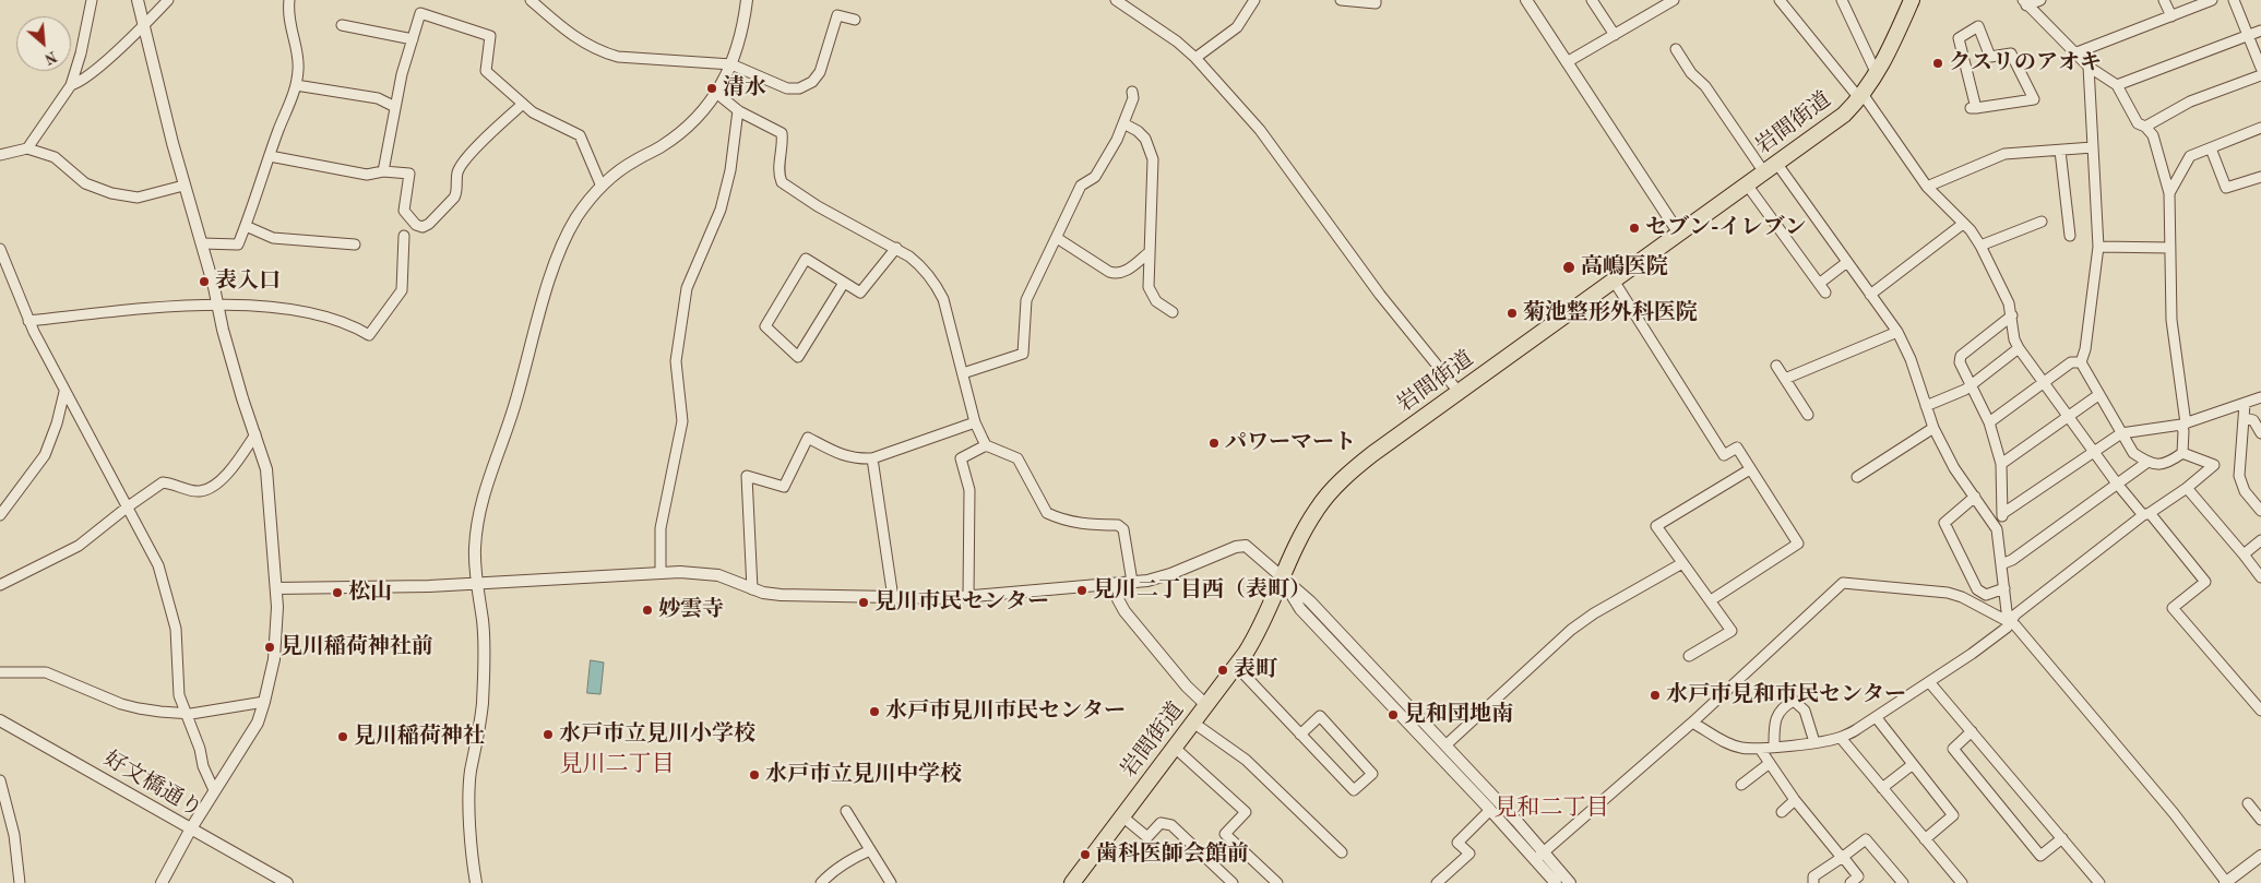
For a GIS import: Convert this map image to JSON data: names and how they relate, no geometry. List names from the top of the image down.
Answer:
{
  "streets": {
    "main road": ["岩間街道"],
    "street": ["好文橋通り"]
  },
  "districts": ["見川二丁目", "見和二丁目"],
  "places": [
    "クスリのアオキ",
    "清水",
    "セブン-イレブン",
    "高嶋医院",
    "表入口",
    "菊池整形外科医院",
    "パワーマート",
    "見川二丁目西（表町）",
    "松山",
    "見川市民センター",
    "妙雲寺",
    "見川稲荷神社前",
    "表町",
    "水戸市見和市民センター",
    "水戸市見川市民センター",
    "見和団地南",
    "水戸市立見川小学校",
    "見川稲荷神社",
    "水戸市立見川中学校",
    "歯科医師会館前"
  ],
  "north": "bottom right"
}
